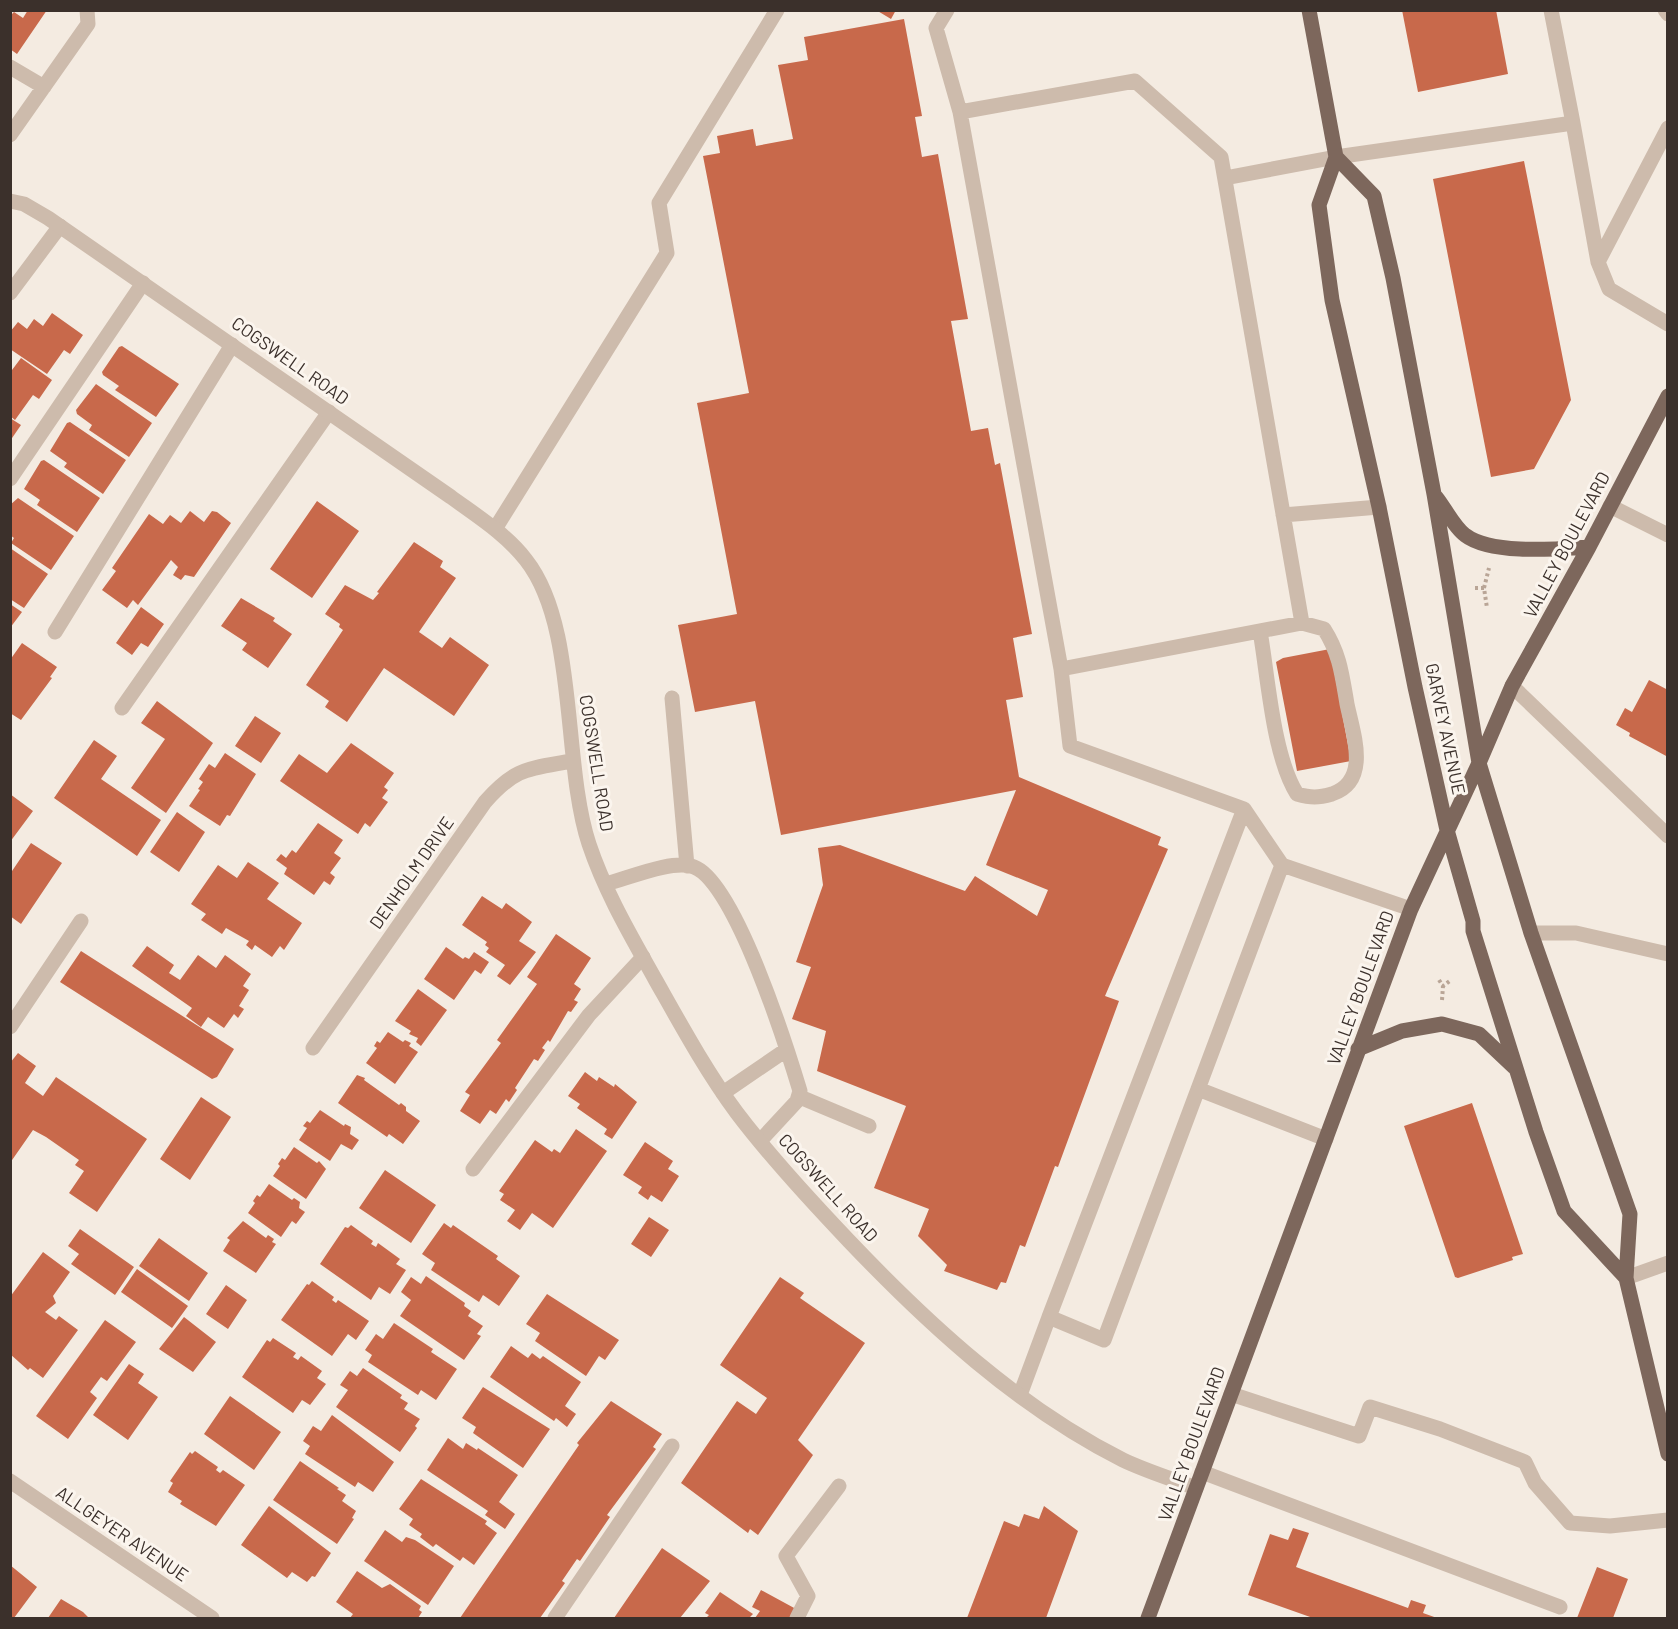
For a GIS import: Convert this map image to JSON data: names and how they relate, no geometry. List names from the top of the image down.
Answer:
{
  "streets": {
    "main road": ["VALLEY BOULEVARD", "GARVEY AVENUE"],
    "street": ["COGSWELL ROAD", "DENHOLM DRIVE", "ALLGEYER AVENUE"]
  },
  "crossings": [
    ["COGSWELL ROAD", "VALLEY BOULEVARD"],
    ["COGSWELL ROAD", "DENHOLM DRIVE"],
    ["VALLEY BOULEVARD", "GARVEY AVENUE"]
  ]
}
